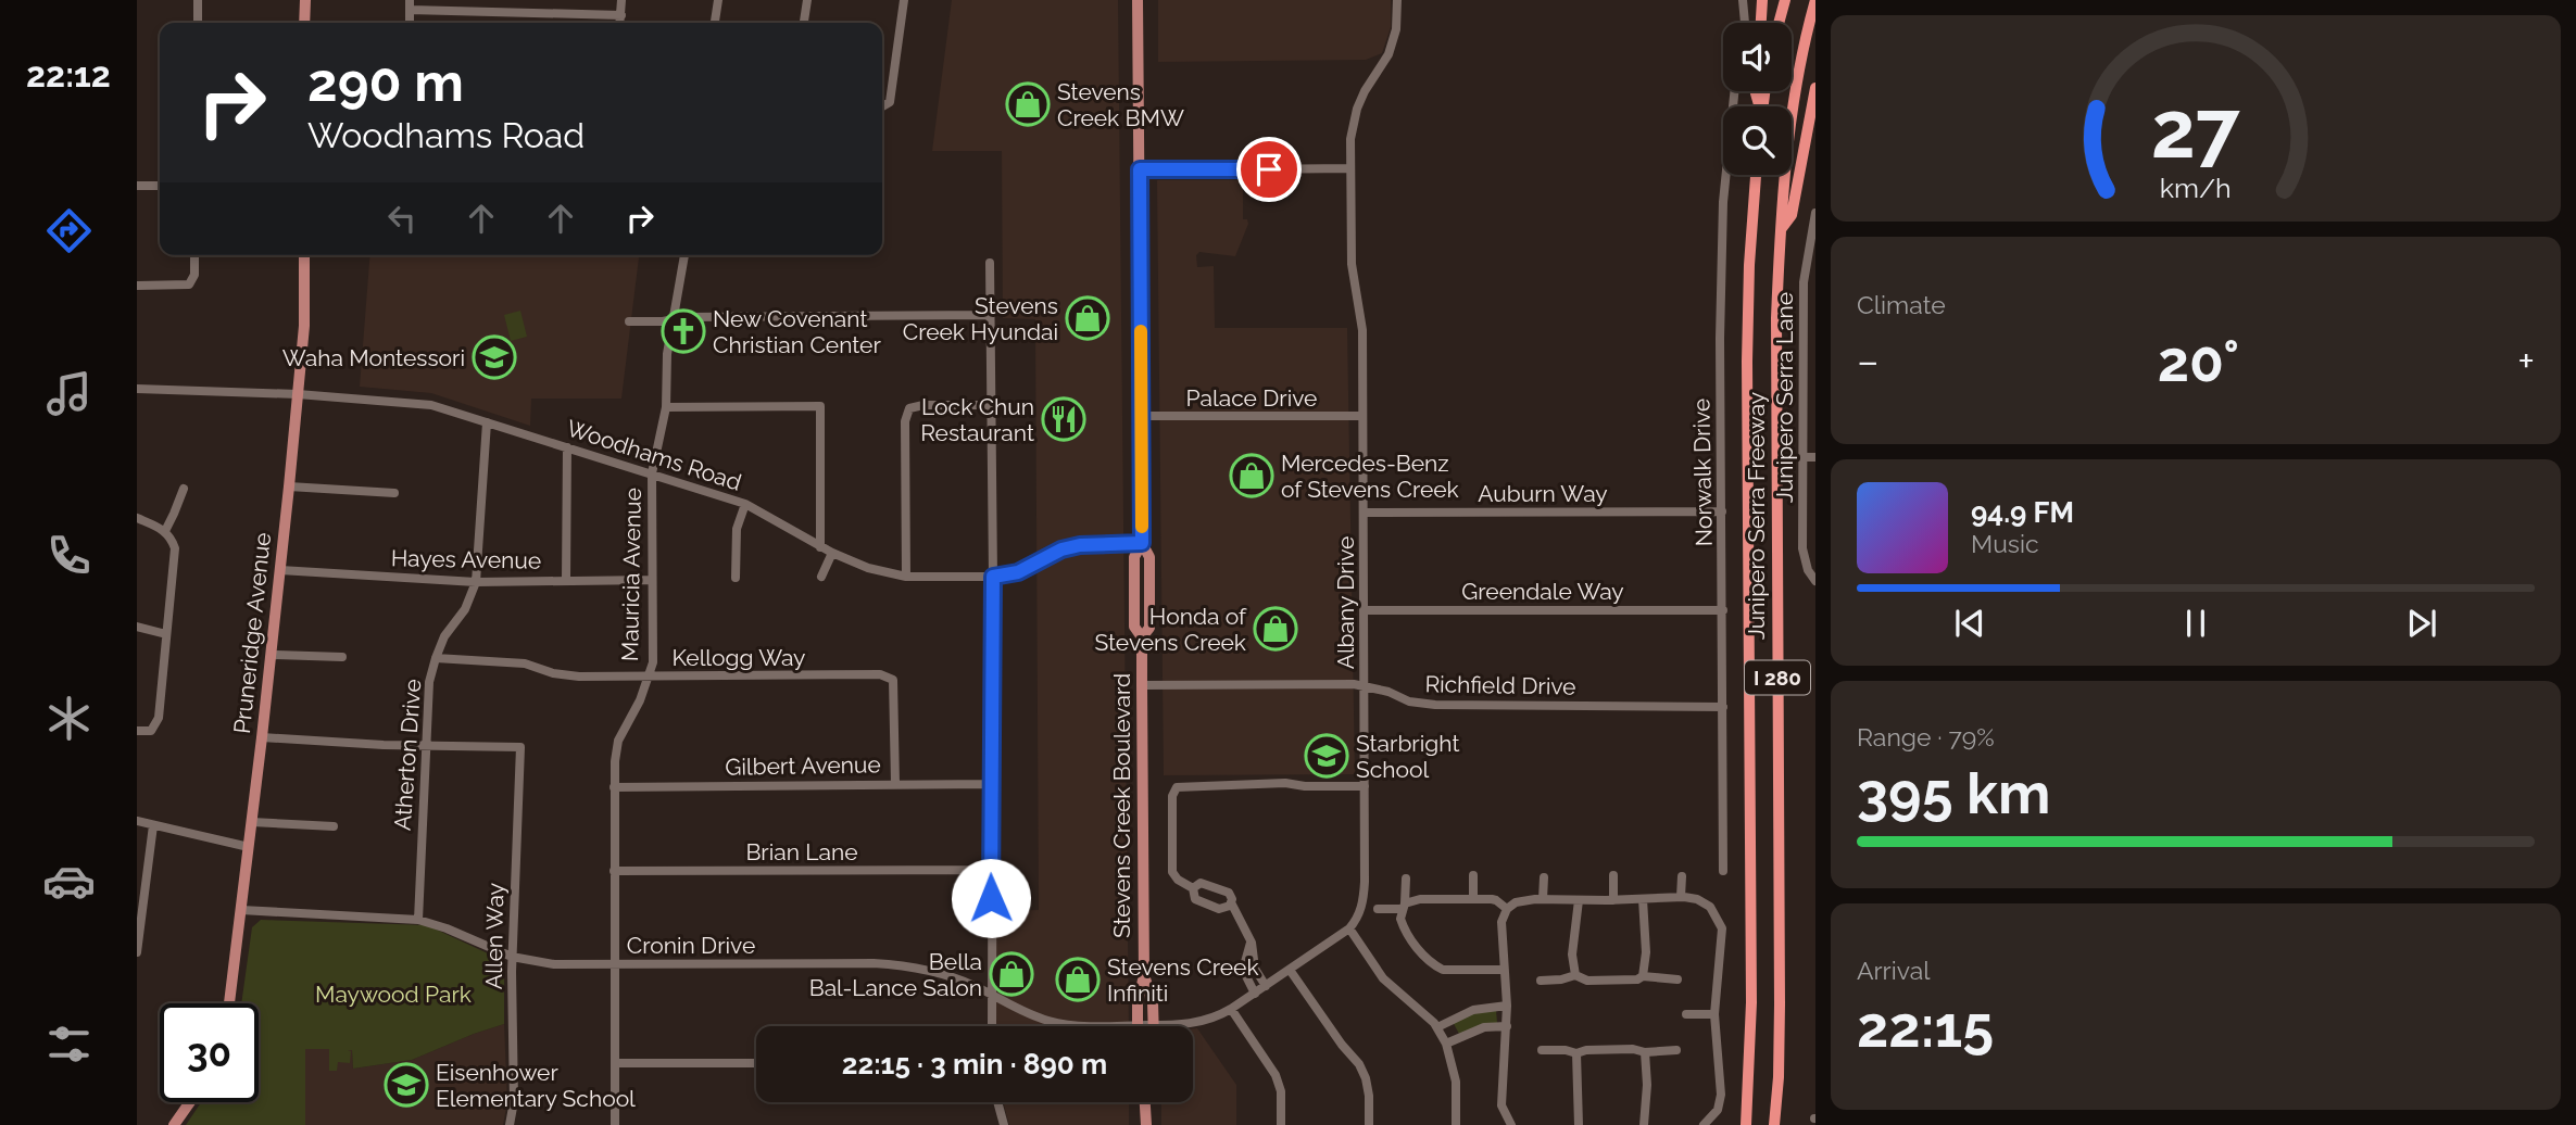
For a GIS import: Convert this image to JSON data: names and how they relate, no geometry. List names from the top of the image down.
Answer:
{
  "streets": {
    "highway": ["Junipero Serra Freeway", "I 280"],
    "main road": ["Pruneridge Avenue", "Stevens Creek Boulevard"],
    "street": [
      "Palace Drive",
      "Junipero Serra Lane",
      "Woodhams Road",
      "Norwalk Drive",
      "Auburn Way",
      "Hayes Avenue",
      "Mauricia Avenue",
      "Greendale Way",
      "Albany Drive",
      "Kellogg Way",
      "Richfield Drive",
      "Atherton Drive",
      "Gilbert Avenue",
      "Brian Lane",
      "Allen Way",
      "Cronin Drive"
    ]
  },
  "crossings": [
    ["Palace Drive", "Albany Drive"],
    ["Palace Drive", "Stevens Creek Boulevard"],
    ["Woodhams Road", "Mauricia Avenue"],
    ["Woodhams Road", "Pruneridge Avenue"],
    ["Woodhams Road", "Atherton Drive"],
    ["Woodhams Road", "Stevens Creek Boulevard"],
    ["Norwalk Drive", "Auburn Way"],
    ["Norwalk Drive", "Greendale Way"],
    ["Norwalk Drive", "Richfield Drive"],
    ["Auburn Way", "Albany Drive"],
    ["Hayes Avenue", "Mauricia Avenue"],
    ["Hayes Avenue", "Pruneridge Avenue"],
    ["Hayes Avenue", "Atherton Drive"],
    ["Mauricia Avenue", "Kellogg Way"],
    ["Mauricia Avenue", "Gilbert Avenue"],
    ["Mauricia Avenue", "Brian Lane"],
    ["Mauricia Avenue", "Cronin Drive"],
    ["Greendale Way", "Albany Drive"],
    ["Albany Drive", "Richfield Drive"],
    ["Pruneridge Avenue", "Cronin Drive"],
    ["Kellogg Way", "Atherton Drive"],
    ["Kellogg Way", "Gilbert Avenue"],
    ["Richfield Drive", "Stevens Creek Boulevard"],
    ["Atherton Drive", "Allen Way"],
    ["Atherton Drive", "Cronin Drive"],
    ["Stevens Creek Boulevard", "Cronin Drive"],
    ["Allen Way", "Cronin Drive"]
  ],
  "parks": ["Maywood Park"],
  "places": {
    "shop": [
      "Stevens Creek BMW",
      "Stevens Creek Hyundai",
      "Mercedes-Benz of Stevens Creek",
      "Honda of Stevens Creek",
      "Bella Bal-Lance Salon",
      "Stevens Creek Infiniti"
    ],
    "church": ["New Covenant Christian Center"],
    "school or university": ["Waha Montessori", "Starbright School", "Eisenhower Elementary School"],
    "restaurant": ["Lock Chun Restaurant"]
  },
  "page": {
    "tabs": "22:12",
    "turn": ["290 m", "Woodhams Road"],
    "tile": [
      "Climate",
      ["Range · 79%", "395 km"],
      ["Arrival", "22:15"]
    ],
    "heat": ["−", "20°", "+"],
    "song": ["94.9 FM", "Music"],
    "limit": "30",
    "trip": "22:15 · 3 min · 890 m",
    "gauge": ["27", "km/h"]
  }
}
